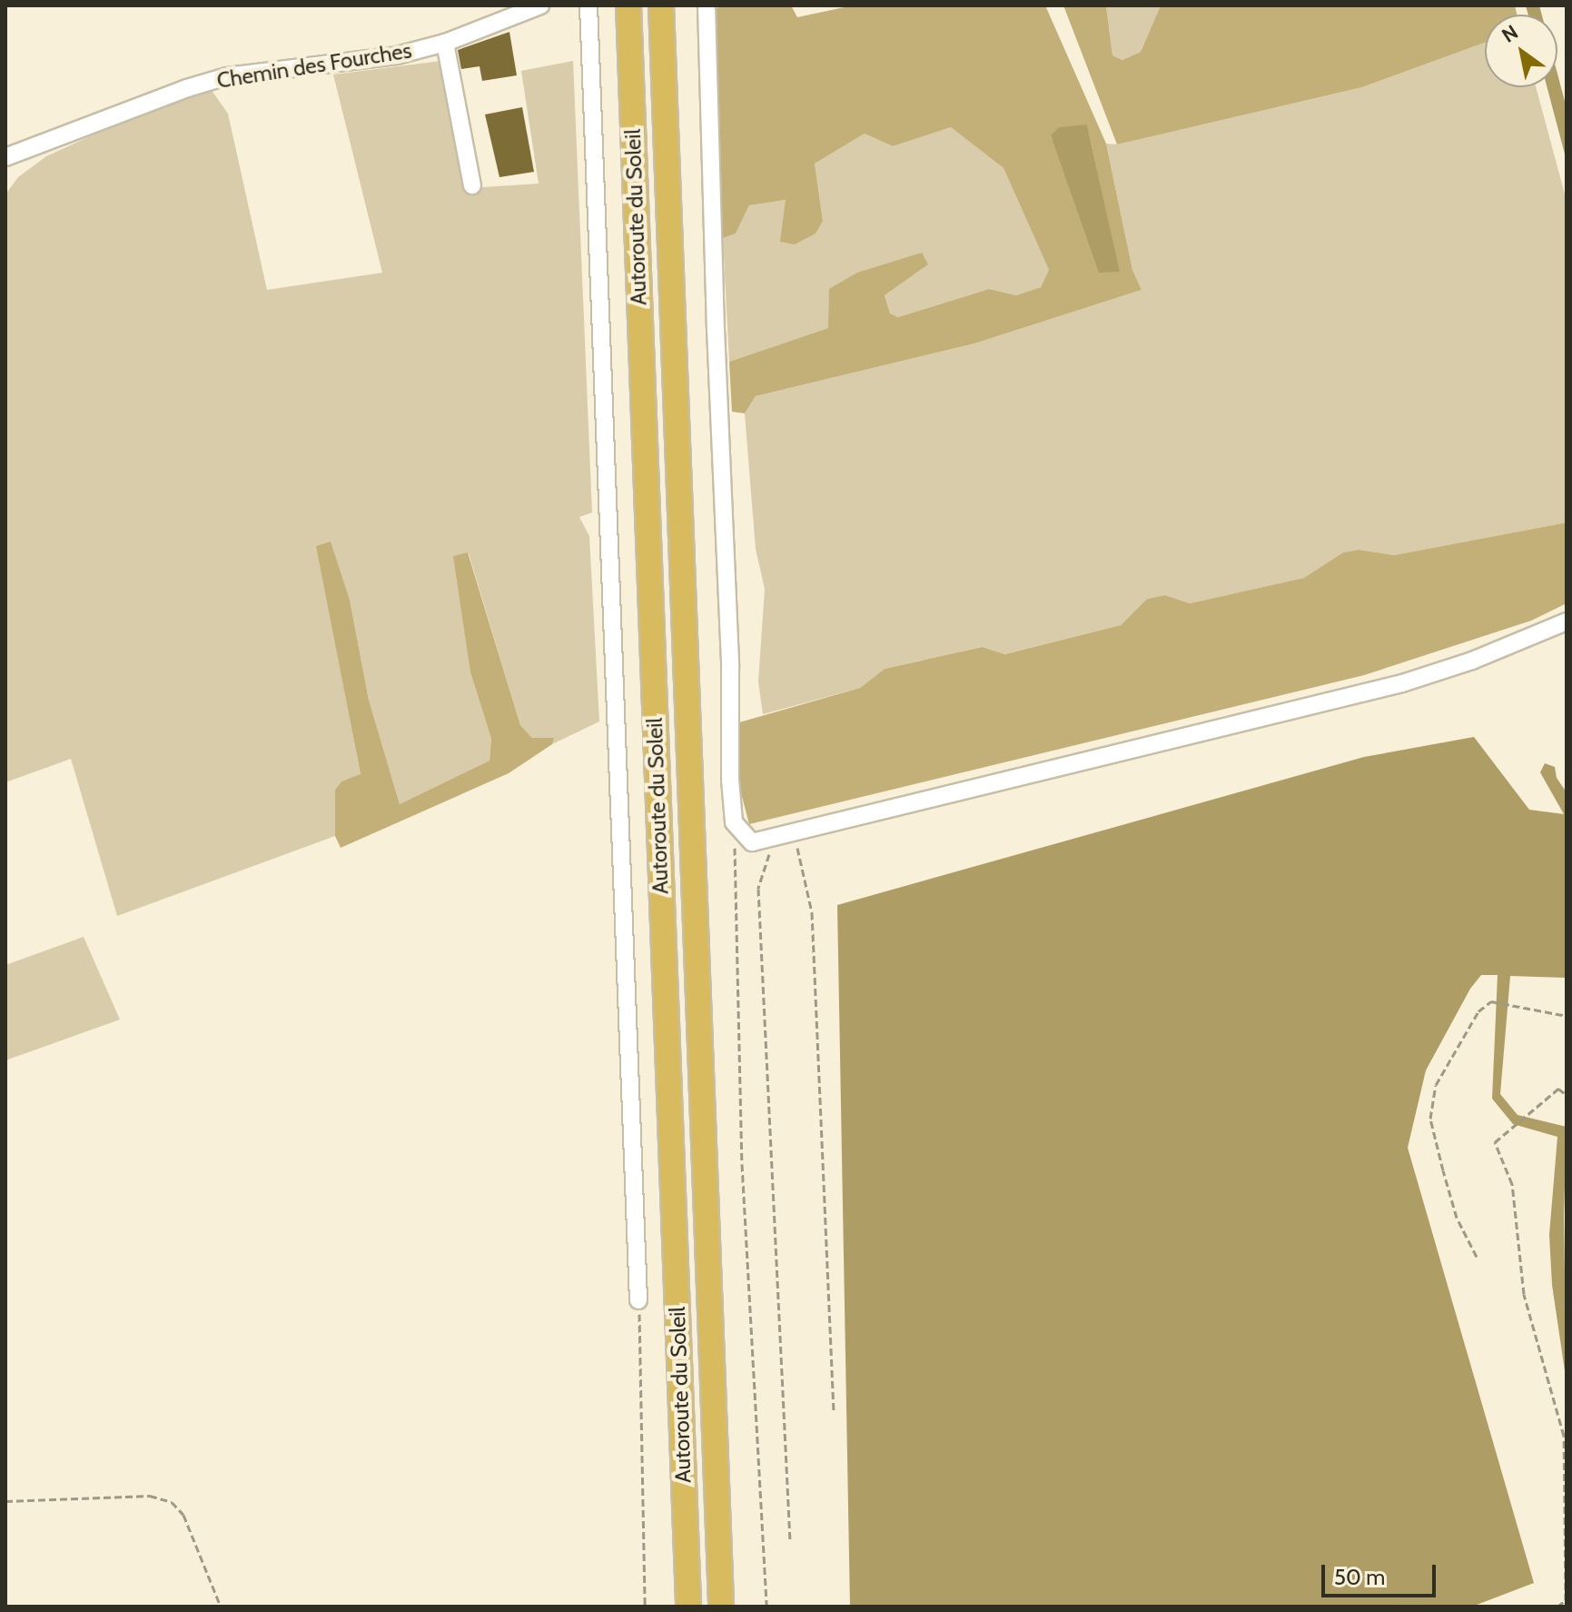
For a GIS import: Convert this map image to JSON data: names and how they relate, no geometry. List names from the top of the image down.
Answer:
{
  "streets": {
    "highway": ["Autoroute du Soleil"],
    "street": ["Chemin des Fourches"]
  },
  "scale_bar": "50 m",
  "north": "top left"
}
